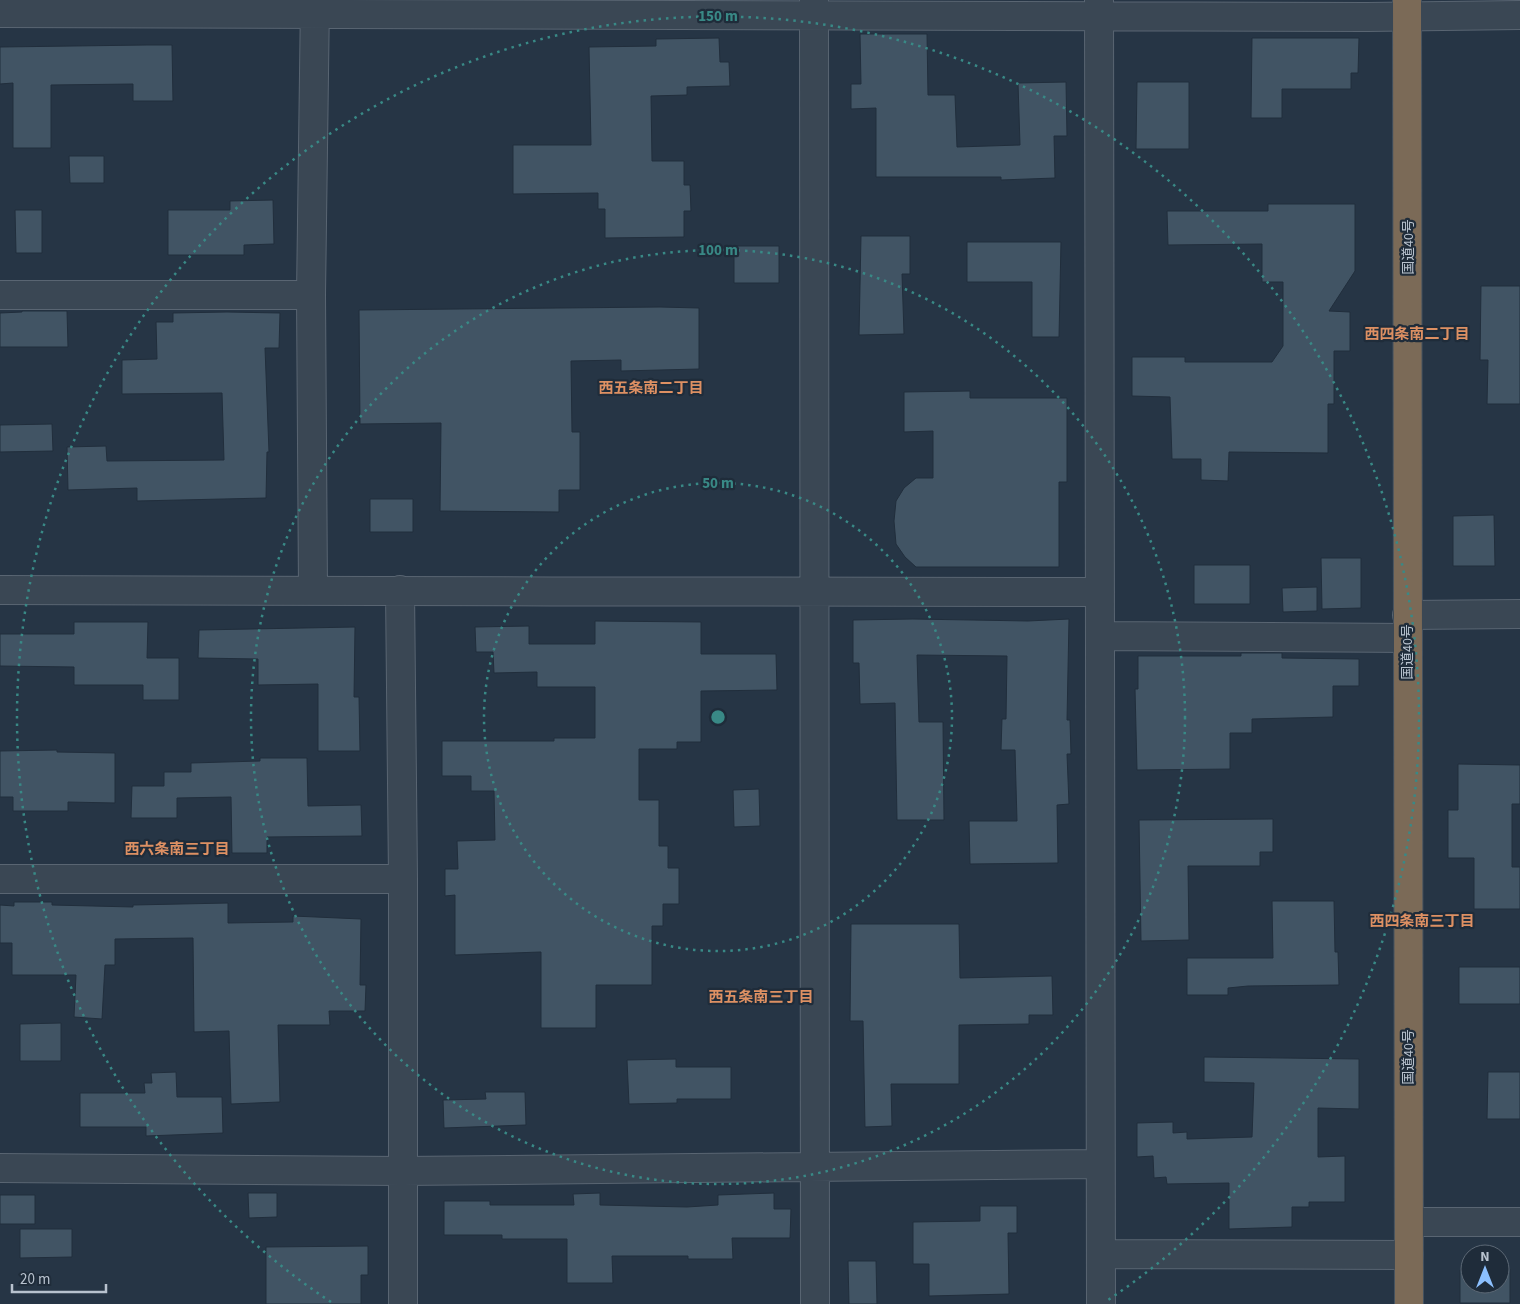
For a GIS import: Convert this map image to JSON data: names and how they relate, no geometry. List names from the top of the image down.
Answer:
{
  "streets": {
    "highway": ["国道40号"]
  },
  "districts": [
    "西四条南二丁目",
    "西五条南二丁目",
    "西六条南三丁目",
    "西四条南三丁目",
    "西五条南三丁目"
  ],
  "scale_bar": "20 m",
  "north": "top",
  "rings": ["150 m", "100 m", "50 m"]
}
